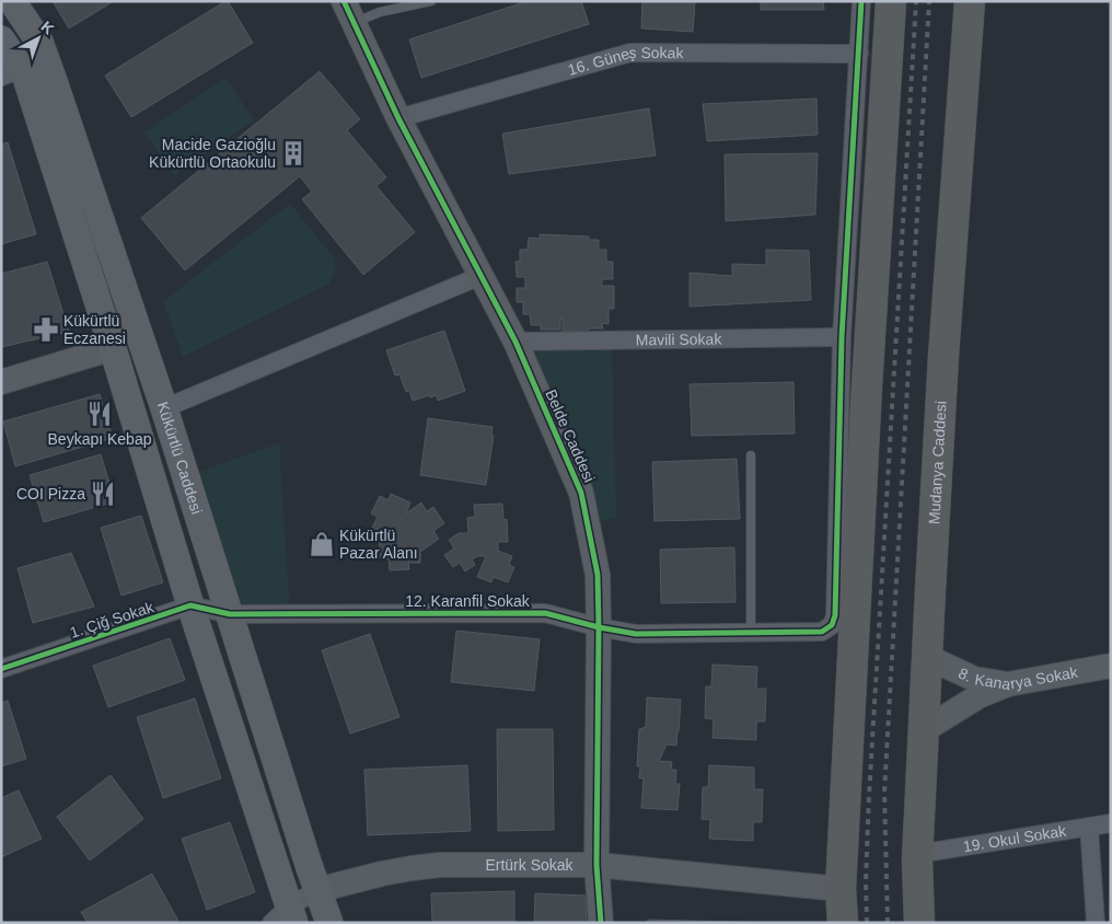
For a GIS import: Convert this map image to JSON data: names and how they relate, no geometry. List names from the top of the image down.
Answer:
{
  "streets": {
    "highway": ["Mudanya Caddesi"],
    "main road": ["Kükürtlü Caddesi"],
    "street": [
      "16. Güneş Sokak",
      "Mavili Sokak",
      "Belde Caddesi",
      "12. Karanfil Sokak",
      "1. Çiğ Sokak",
      "8. Kanarya Sokak",
      "19. Okul Sokak",
      "Ertürk Sokak"
    ]
  },
  "crossings": [
    ["16. Güneş Sokak", "Belde Caddesi"],
    ["Mavili Sokak", "Belde Caddesi"],
    ["Mavili Sokak", "12. Karanfil Sokak"],
    ["Belde Caddesi", "12. Karanfil Sokak"],
    ["Belde Caddesi", "Ertürk Sokak"],
    ["Kükürtlü Caddesi", "12. Karanfil Sokak"],
    ["Kükürtlü Caddesi", "1. Çiğ Sokak"],
    ["Kükürtlü Caddesi", "Ertürk Sokak"],
    ["Mudanya Caddesi", "8. Kanarya Sokak"],
    ["Mudanya Caddesi", "19. Okul Sokak"]
  ],
  "places": {
    "building": ["Macide Gazioğlu Kükürtlü Ortaokulu"],
    "pharmacy": ["Kükürtlü Eczanesi"],
    "restaurant": ["Beykapı Kebap", "COI Pizza"],
    "shop": ["Kükürtlü Pazar Alanı"]
  },
  "north": "top right"
}
